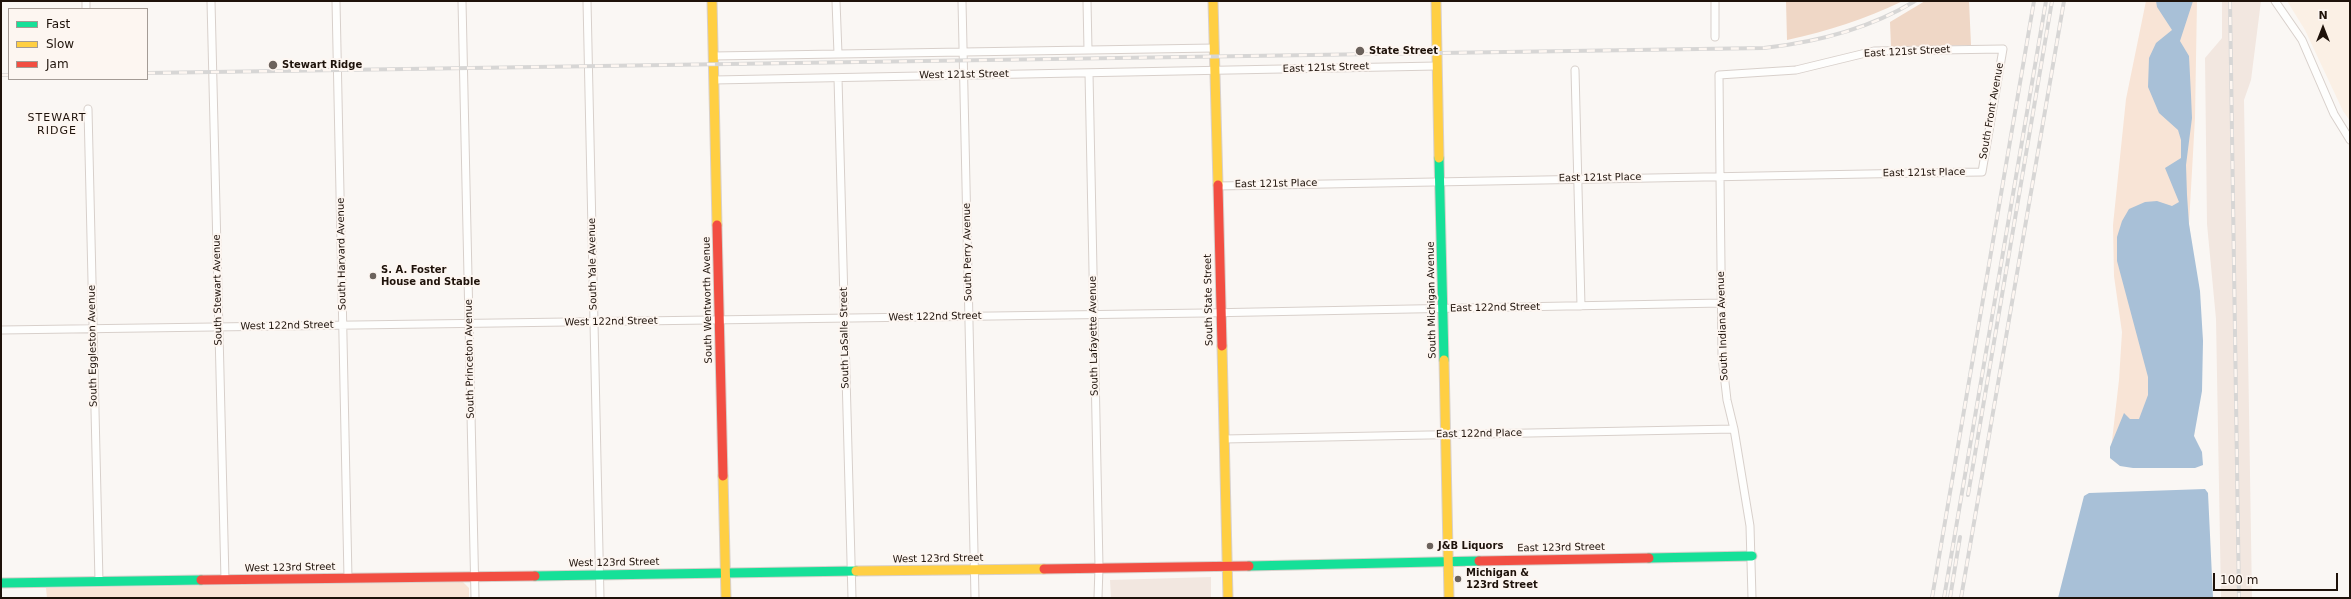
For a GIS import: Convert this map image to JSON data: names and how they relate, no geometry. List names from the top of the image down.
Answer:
{
  "streets": {
    "street": [
      "East 121st Street",
      "West 121st Street",
      "South Front Avenue",
      "East 121st Place",
      "South Perry Avenue",
      "South Harvard Avenue",
      "South Yale Avenue",
      "South Stewart Avenue",
      "South Wentworth Avenue",
      "South State Street",
      "South Michigan Avenue",
      "East 122nd Street",
      "West 122nd Street",
      "South Indiana Avenue",
      "South Lafayette Avenue",
      "South LaSalle Street",
      "South Eggleston Avenue",
      "South Princeton Avenue",
      "East 122nd Place",
      "East 123rd Street",
      "West 123rd Street"
    ]
  },
  "crossings": [
    ["East 121st Street", "West 121st Street"],
    ["East 121st Street", "South Front Avenue"],
    ["East 121st Street", "South State Street"],
    ["East 121st Street", "South Michigan Avenue"],
    ["East 121st Street", "South Indiana Avenue"],
    ["West 121st Street", "South Perry Avenue"],
    ["West 121st Street", "South Wentworth Avenue"],
    ["West 121st Street", "South State Street"],
    ["West 121st Street", "South Lafayette Avenue"],
    ["West 121st Street", "South LaSalle Street"],
    ["South Front Avenue", "East 121st Place"],
    ["East 121st Place", "South State Street"],
    ["East 121st Place", "South Michigan Avenue"],
    ["East 121st Place", "South Indiana Avenue"],
    ["South Perry Avenue", "West 122nd Street"],
    ["South Perry Avenue", "West 123rd Street"],
    ["South Harvard Avenue", "West 122nd Street"],
    ["South Harvard Avenue", "West 123rd Street"],
    ["South Yale Avenue", "West 122nd Street"],
    ["South Yale Avenue", "West 123rd Street"],
    ["South Stewart Avenue", "West 122nd Street"],
    ["South Stewart Avenue", "West 123rd Street"],
    ["South Wentworth Avenue", "West 122nd Street"],
    ["South Wentworth Avenue", "West 123rd Street"],
    ["South State Street", "East 122nd Street"],
    ["South State Street", "West 122nd Street"],
    ["South State Street", "East 122nd Place"],
    ["South State Street", "East 123rd Street"],
    ["South State Street", "West 123rd Street"],
    ["South Michigan Avenue", "East 122nd Street"],
    ["South Michigan Avenue", "East 122nd Place"],
    ["South Michigan Avenue", "East 123rd Street"],
    ["East 122nd Street", "West 122nd Street"],
    ["East 122nd Street", "South Indiana Avenue"],
    ["West 122nd Street", "South Lafayette Avenue"],
    ["West 122nd Street", "South LaSalle Street"],
    ["West 122nd Street", "South Eggleston Avenue"],
    ["West 122nd Street", "South Princeton Avenue"],
    ["South Indiana Avenue", "East 122nd Place"],
    ["South Indiana Avenue", "East 123rd Street"],
    ["South Lafayette Avenue", "West 123rd Street"],
    ["South LaSalle Street", "West 123rd Street"],
    ["South Eggleston Avenue", "West 123rd Street"],
    ["South Princeton Avenue", "West 123rd Street"],
    ["East 123rd Street", "West 123rd Street"]
  ],
  "districts": ["STEWART RIDGE"],
  "places": [
    "State Street",
    "Stewart Ridge",
    "S. A. Foster House and Stable",
    "J&B Liquors",
    "Michigan & 123rd Street"
  ],
  "legend": ["Fast", "Slow", "Jam"],
  "scale_bar": "100 m",
  "north": "top"
}
